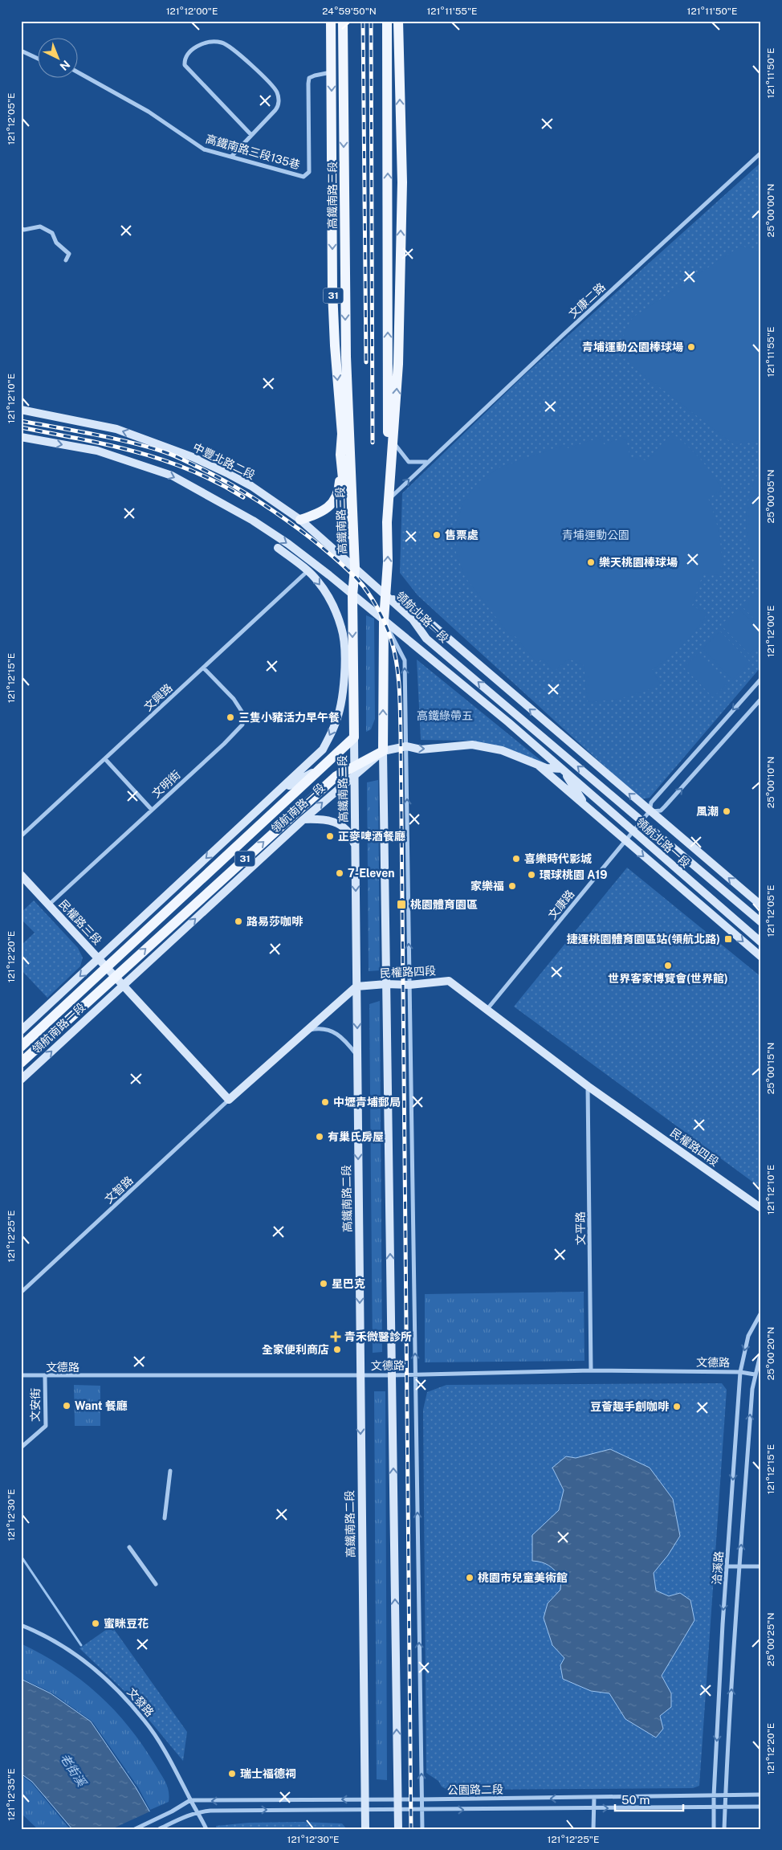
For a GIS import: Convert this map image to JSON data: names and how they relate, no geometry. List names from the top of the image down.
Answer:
{
  "streets": {
    "main road": [
      "高鐵南路三段",
      "31",
      "高鐵南路二段",
      "領航南路一段"
    ],
    "street": [
      "高鐵南路三段135巷",
      "文康二路",
      "中豐北路二段",
      "領航北路一段",
      "文興路",
      "文明街",
      "文康路",
      "民權路三段",
      "民權路四段",
      "文智路",
      "文平路",
      "文德路",
      "文安街",
      "洽溪路",
      "文發路",
      "公園路二段"
    ]
  },
  "crossings": [
    ["高鐵南路三段135巷", "高鐵南路三段"],
    ["高鐵南路三段", "中豐北路二段"],
    ["高鐵南路三段", "高鐵南路二段"],
    ["31", "高鐵南路二段"],
    ["31", "領航南路一段"],
    ["31", "民權路三段"],
    ["中豐北路二段", "領航北路一段"],
    ["中豐北路二段", "高鐵南路二段"],
    ["領航北路一段", "文康路"],
    ["文興路", "文明街"],
    ["文興路", "高鐵南路二段"],
    ["文明街", "民權路三段"],
    ["高鐵南路二段", "領航南路一段"],
    ["高鐵南路二段", "民權路四段"],
    ["高鐵南路二段", "文德路"],
    ["高鐵南路二段", "公園路二段"],
    ["領航南路一段", "民權路三段"],
    ["文康路", "民權路四段"],
    ["民權路四段", "文平路"],
    ["文平路", "文德路"],
    ["文德路", "文安街"],
    ["文德路", "洽溪路"],
    ["洽溪路", "公園路二段"],
    ["文發路", "公園路二段"]
  ],
  "one_way": ["高鐵南路二段"],
  "water": ["老街溪"],
  "parks": ["青埔運動公園", "高鐵綠帶五"],
  "places": {
    "other": [
      "青埔運動公園棒球場",
      "售票處",
      "樂天桃園棒球場",
      "三隻小豬活力早午餐",
      "風潮",
      "正麥啤酒餐廳",
      "喜樂時代影城",
      "7-Eleven",
      "環球桃園 A19",
      "家樂福",
      "路易莎咖啡",
      "世界客家博覽會(世界館)",
      "中壢青埔郵局",
      "有巢氏房屋",
      "星巴克",
      "全家便利商店",
      "Want 餐廳",
      "豆薈趣手創咖啡",
      "桃園市兒童美術館",
      "蜜眯豆花",
      "瑞士福德祠"
    ],
    "transit": ["桃園體育園區", "捷運桃園體育園區站(領航北路)"],
    "health": ["青禾微醫診所"]
  },
  "scale_bar": "50 m",
  "north": "bottom right",
  "coordinates": [
    "121°12'00\"E",
    "24°59'50\"N",
    "121°11'55\"E",
    "121°11'50\"E",
    "121°12'05\"E",
    "25°00'00\"N",
    "121°12'10\"E",
    "25°00'05\"N",
    "121°12'15\"E",
    "25°00'10\"N",
    "121°12'20\"E",
    "25°00'15\"N",
    "121°12'25\"E",
    "25°00'20\"N",
    "121°12'30\"E",
    "25°00'25\"N",
    "121°12'35\"E"
  ]
}
